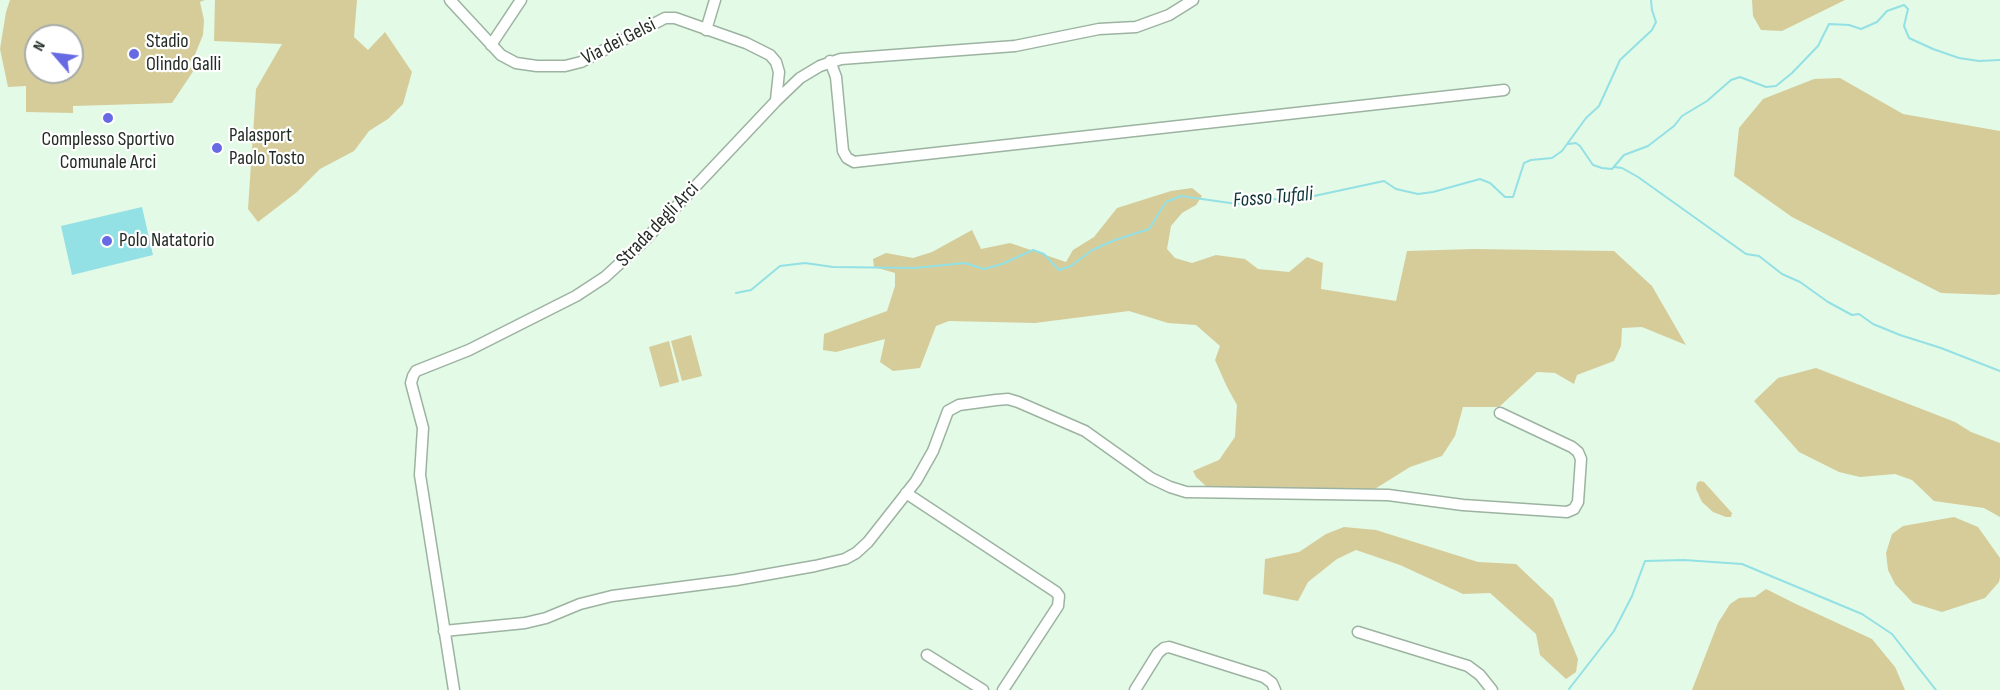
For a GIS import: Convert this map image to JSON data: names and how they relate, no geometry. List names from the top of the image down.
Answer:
{
  "streets": {
    "street": ["Via dei Gelsi", "Strada degli Arci"]
  },
  "crossings": [
    ["Via dei Gelsi", "Strada degli Arci"]
  ],
  "water": ["Fosso Tufali"],
  "places": [
    "Stadio Olindo Galli",
    "Complesso Sportivo Comunale Arci",
    "Palasport Paolo Tosto",
    "Polo Natatorio"
  ],
  "north": "top left"
}
